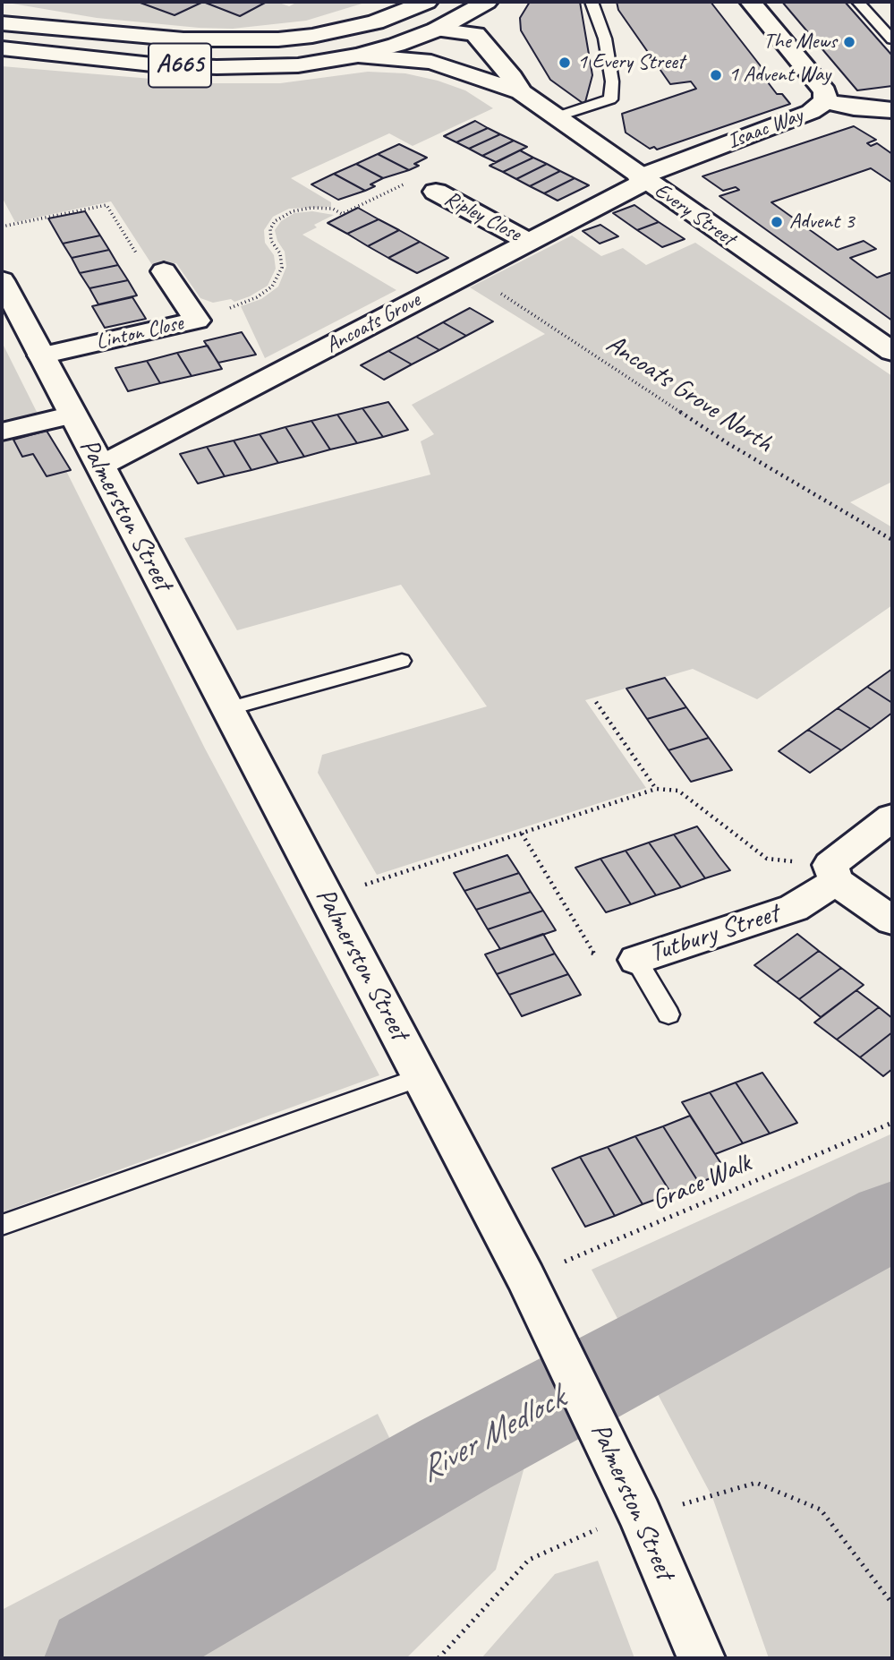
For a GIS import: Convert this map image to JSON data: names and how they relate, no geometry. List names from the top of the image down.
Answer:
{
  "streets": {
    "main road": [
      "A665",
      "Isaac Way",
      "Every Street",
      "Ripley Close",
      "Ancoats Grove",
      "Linton Close",
      "Palmerston Street",
      "Tutbury Street"
    ],
    "path": ["Ancoats Grove North", "Grace Walk"]
  },
  "crossings": [
    ["Isaac Way", "Every Street"],
    ["Isaac Way", "Ancoats Grove"],
    ["Every Street", "Ancoats Grove"],
    ["Ripley Close", "Ancoats Grove"],
    ["Ancoats Grove", "Ancoats Grove North"],
    ["Ancoats Grove", "Palmerston Street"],
    ["Linton Close", "Palmerston Street"],
    ["Palmerston Street", "Grace Walk"]
  ],
  "water": ["River Medlock"],
  "places": [
    "The Mews",
    "1 Every Street",
    "1 Advent Way",
    "Advent 3"
  ]
}
